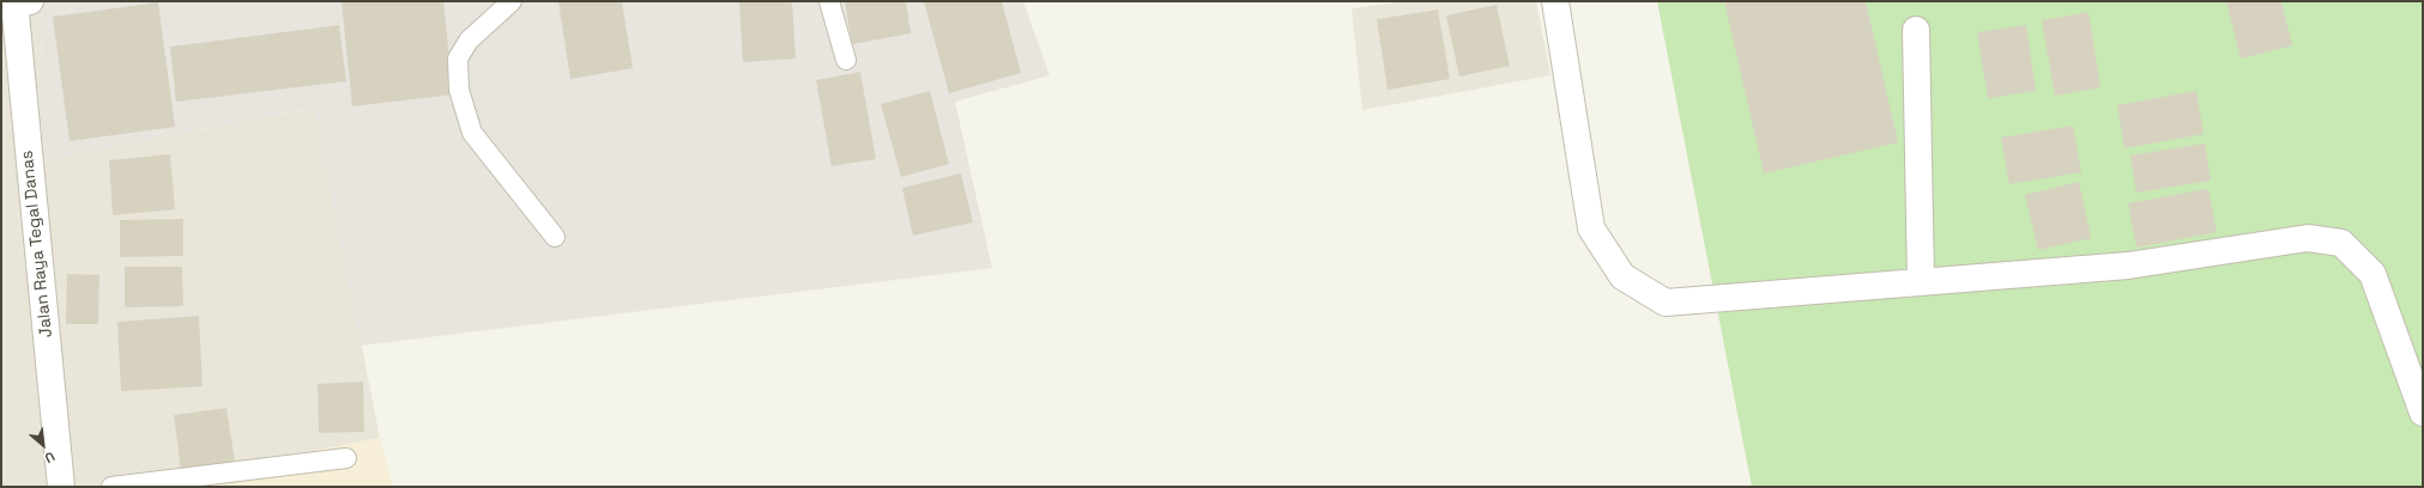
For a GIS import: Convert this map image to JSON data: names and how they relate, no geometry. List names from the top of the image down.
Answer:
{
  "streets": {
    "street": ["Jalan Raya Tegal Danas"]
  },
  "north": "bottom right"
}
